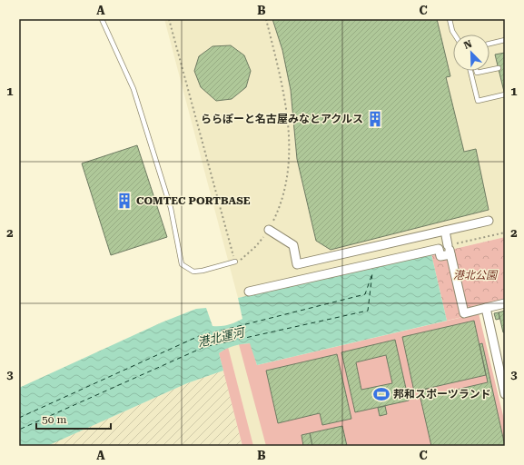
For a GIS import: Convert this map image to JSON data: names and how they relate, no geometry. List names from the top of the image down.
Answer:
{
  "water": ["港北運河"],
  "parks": ["港北公園"],
  "places": {
    "building": ["ららぽーと名古屋みなとアクルス", "COMTEC PORTBASE"],
    "sports": ["邦和スポーツランド"]
  },
  "scale_bar": "50 m",
  "north": "top left",
  "grid": {
    "columns": ["A", "B", "C"],
    "rows": ["1", "2", "3"]
  }
}
